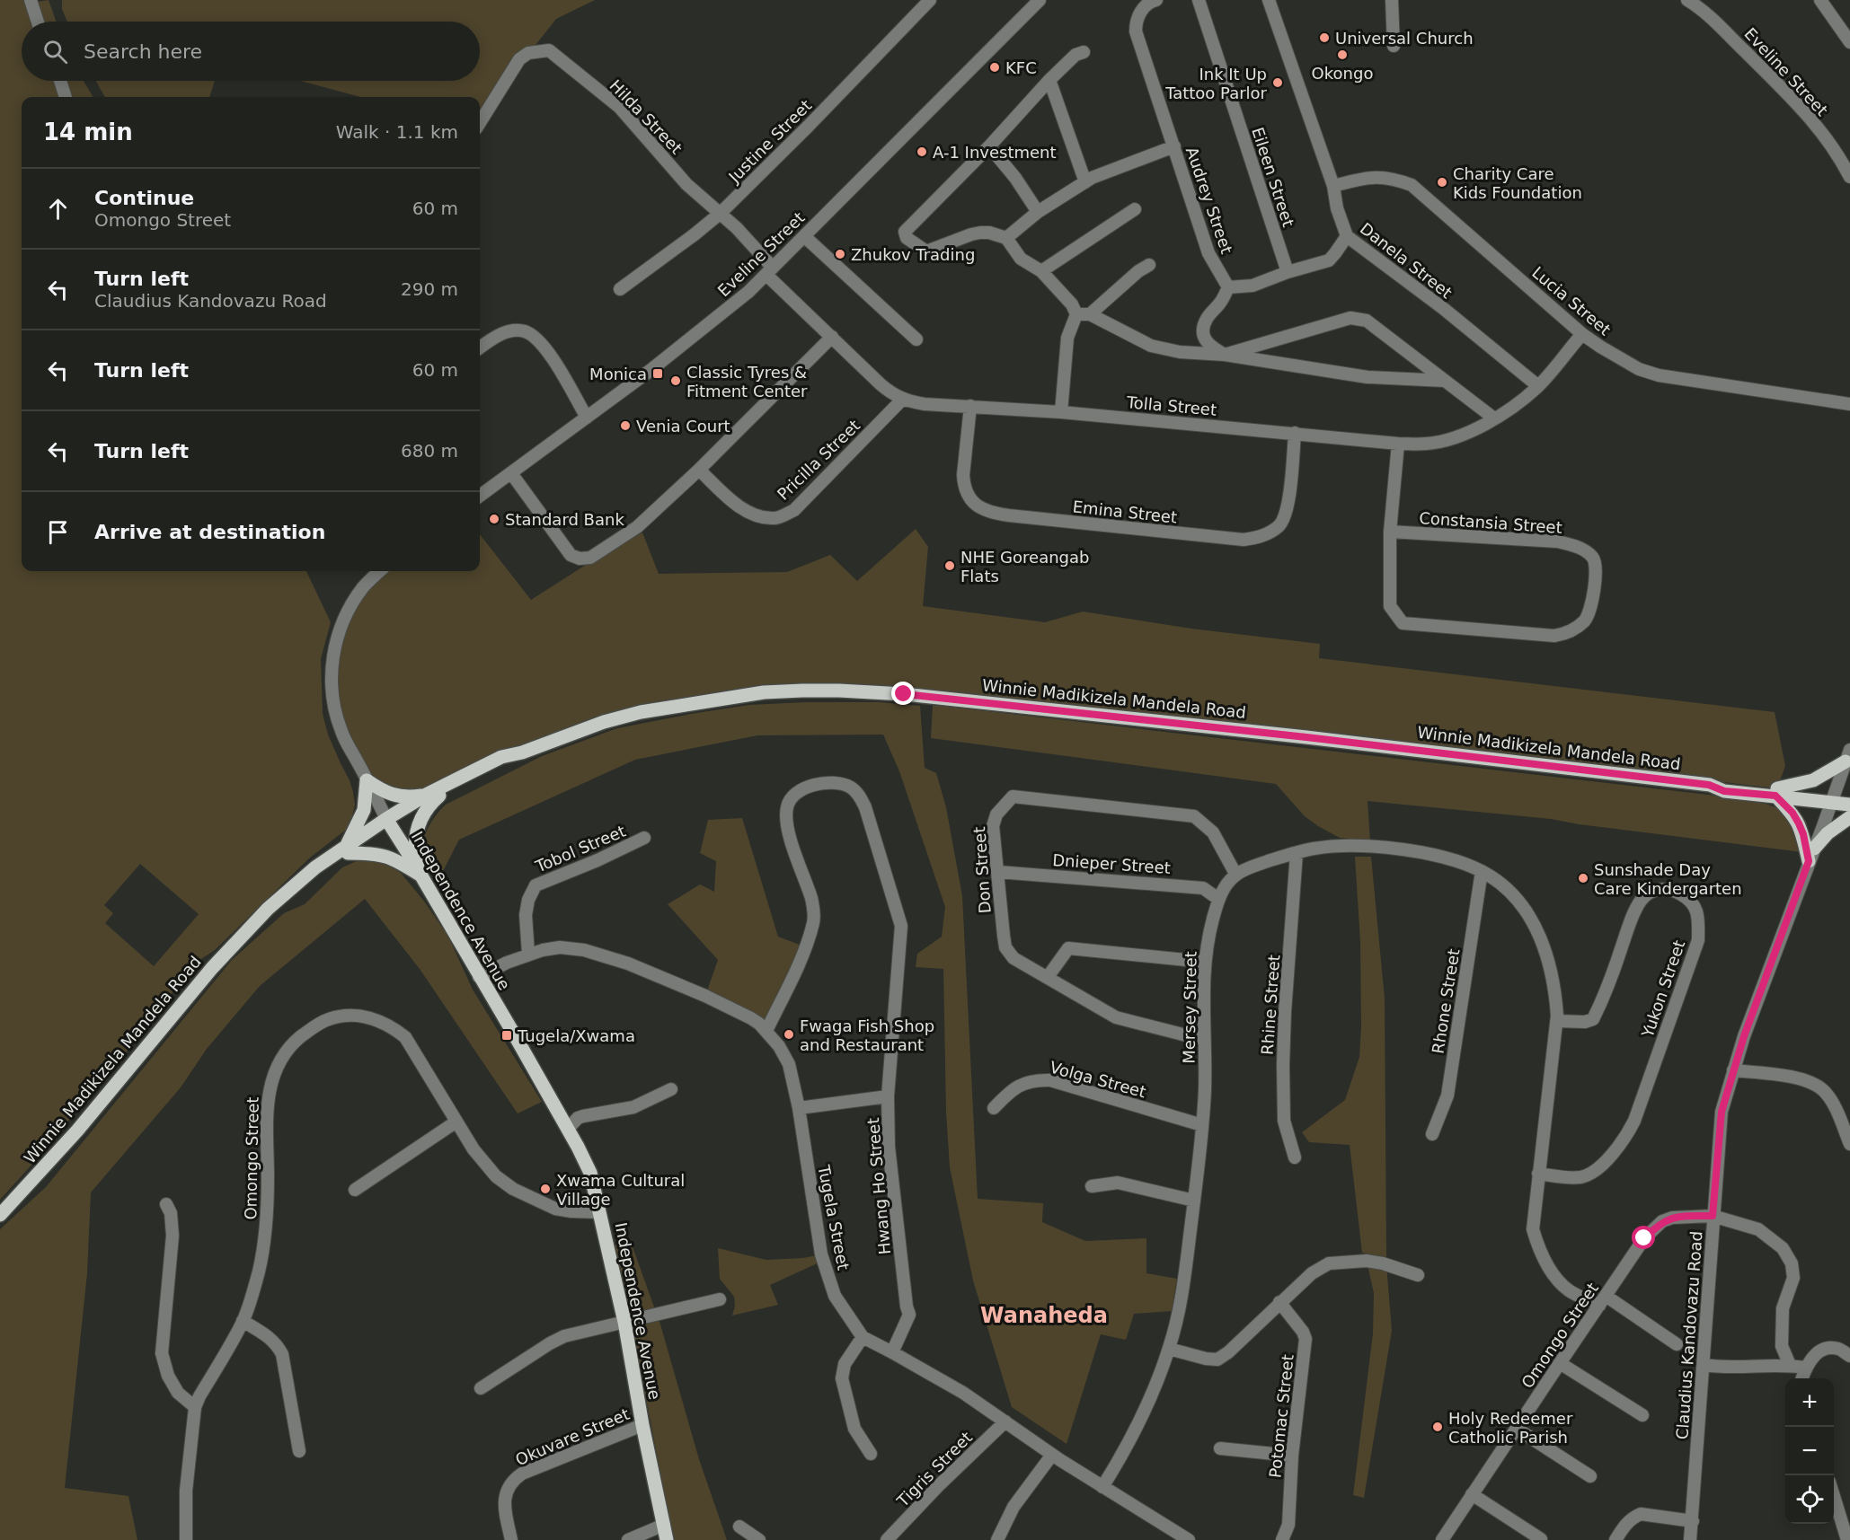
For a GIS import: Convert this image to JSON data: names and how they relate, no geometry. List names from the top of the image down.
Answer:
{
  "streets": {
    "main road": ["Winnie Madikizela Mandela Road", "Independence Avenue"],
    "street": [
      "Eveline Street",
      "Hilda Street",
      "Justine Street",
      "Eileen Street",
      "Audrey Street",
      "Danela Street",
      "Lucia Street",
      "Tolla Street",
      "Pricilla Street",
      "Emina Street",
      "Constansia Street",
      "Tobol Street",
      "Dnieper Street",
      "Don Street",
      "Yukon Street",
      "Rhone Street",
      "Rhine Street",
      "Mersey Street",
      "Volga Street",
      "Omongo Street",
      "Hwang Ho Street",
      "Tugela Street",
      "Claudius Kandovazu Road",
      "Potomac Street",
      "Okuvare Street",
      "Tigris Street"
    ]
  },
  "crossings": [
    ["Eveline Street", "Hilda Street"],
    ["Eveline Street", "Tolla Street"],
    ["Hilda Street", "Justine Street"],
    ["Hilda Street", "Tolla Street"],
    ["Danela Street", "Lucia Street"],
    ["Danela Street", "Tolla Street"],
    ["Lucia Street", "Tolla Street"],
    ["Tolla Street", "Pricilla Street"],
    ["Tolla Street", "Emina Street"],
    ["Tolla Street", "Constansia Street"],
    ["Winnie Madikizela Mandela Road", "Independence Avenue"],
    ["Winnie Madikizela Mandela Road", "Claudius Kandovazu Road"],
    ["Tobol Street", "Tugela Street"],
    ["Dnieper Street", "Don Street"],
    ["Dnieper Street", "Mersey Street"],
    ["Don Street", "Mersey Street"],
    ["Independence Avenue", "Omongo Street"],
    ["Independence Avenue", "Tugela Street"],
    ["Independence Avenue", "Okuvare Street"],
    ["Mersey Street", "Volga Street"],
    ["Mersey Street", "Tugela Street"],
    ["Omongo Street", "Claudius Kandovazu Road"],
    ["Hwang Ho Street", "Tugela Street"],
    ["Tugela Street", "Tigris Street"]
  ],
  "districts": ["Wanaheda"],
  "places": {
    "other": [
      "Universal Church",
      "Okongo",
      "KFC",
      "Ink It Up Tattoo Parlor",
      "A-1 Investment",
      "Charity Care Kids Foundation",
      "Zhukov Trading",
      "Classic Tyres & Fitment Center",
      "Venia Court",
      "Standard Bank",
      "NHE Goreangab Flats",
      "Sunshade Day Care Kindergarten",
      "Fwaga Fish Shop and Restaurant",
      "Xwama Cultural Village",
      "Holy Redeemer Catholic Parish"
    ],
    "transit": ["Monica", "Tugela/Xwama"]
  },
  "page": {
    "search": "Search here",
    "heading": ["14 min", "Walk · 1.1 km"],
    "list": [
      ["Continue", "Omongo Street", "60 m"],
      ["Turn left", "Claudius Kandovazu Road", "290 m"],
      ["Turn left", "60 m"],
      ["Turn left", "680 m"],
      "Arrive at destination"
    ],
    "map_buttons": ["+", "−"]
  }
}
